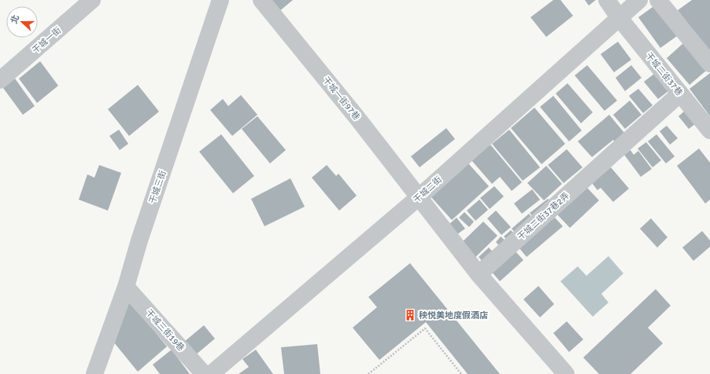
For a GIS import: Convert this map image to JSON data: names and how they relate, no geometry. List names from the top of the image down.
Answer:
{
  "streets": {
    "street": [
      "干城一街",
      "干城二街37巷",
      "干城一街97巷",
      "干城三街",
      "干城二街",
      "干城二街37巷2弄",
      "干城三街19巷"
    ]
  },
  "crossings": [
    ["干城二街37巷", "干城二街"],
    ["干城二街37巷", "干城二街37巷2弄"],
    ["干城一街97巷", "干城二街"],
    ["干城三街", "干城三街19巷"]
  ],
  "places": {
    "building": ["秧悦美地度假酒店"]
  },
  "north": "left"
}
